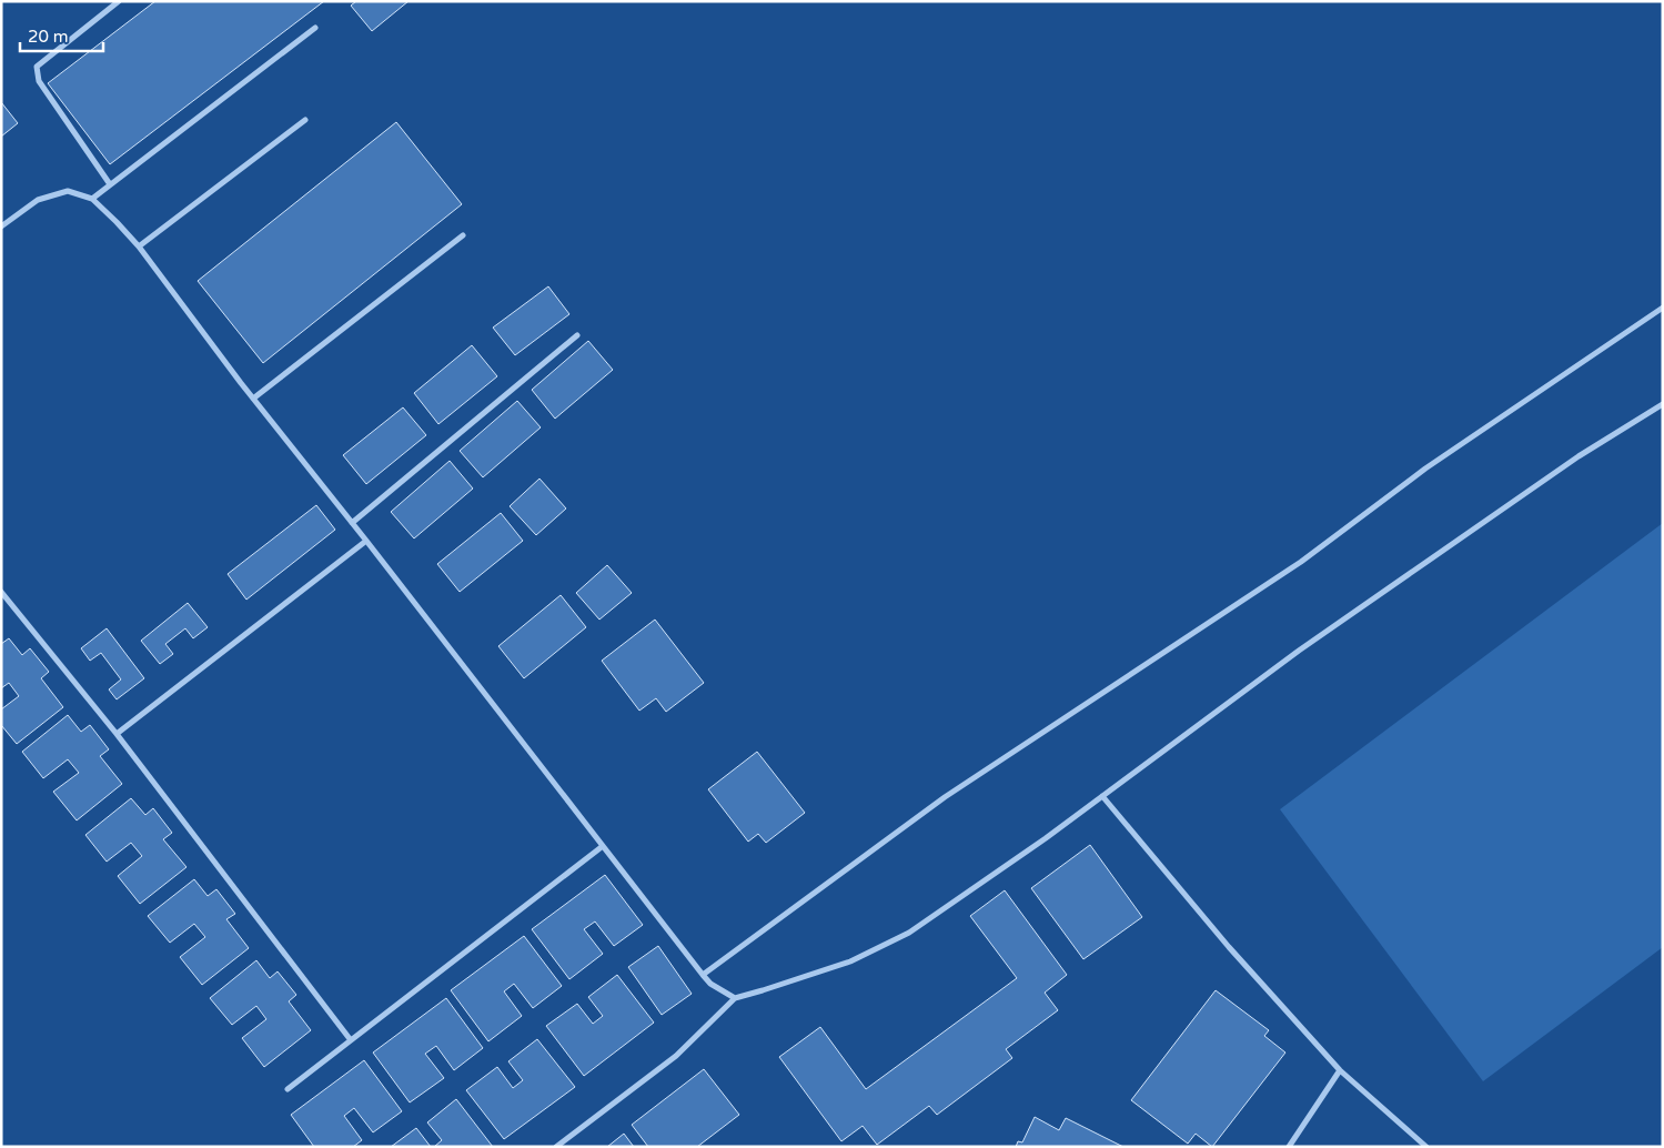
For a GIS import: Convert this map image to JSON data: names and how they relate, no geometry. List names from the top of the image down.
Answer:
{
  "scale_bar": "20 m"
}
